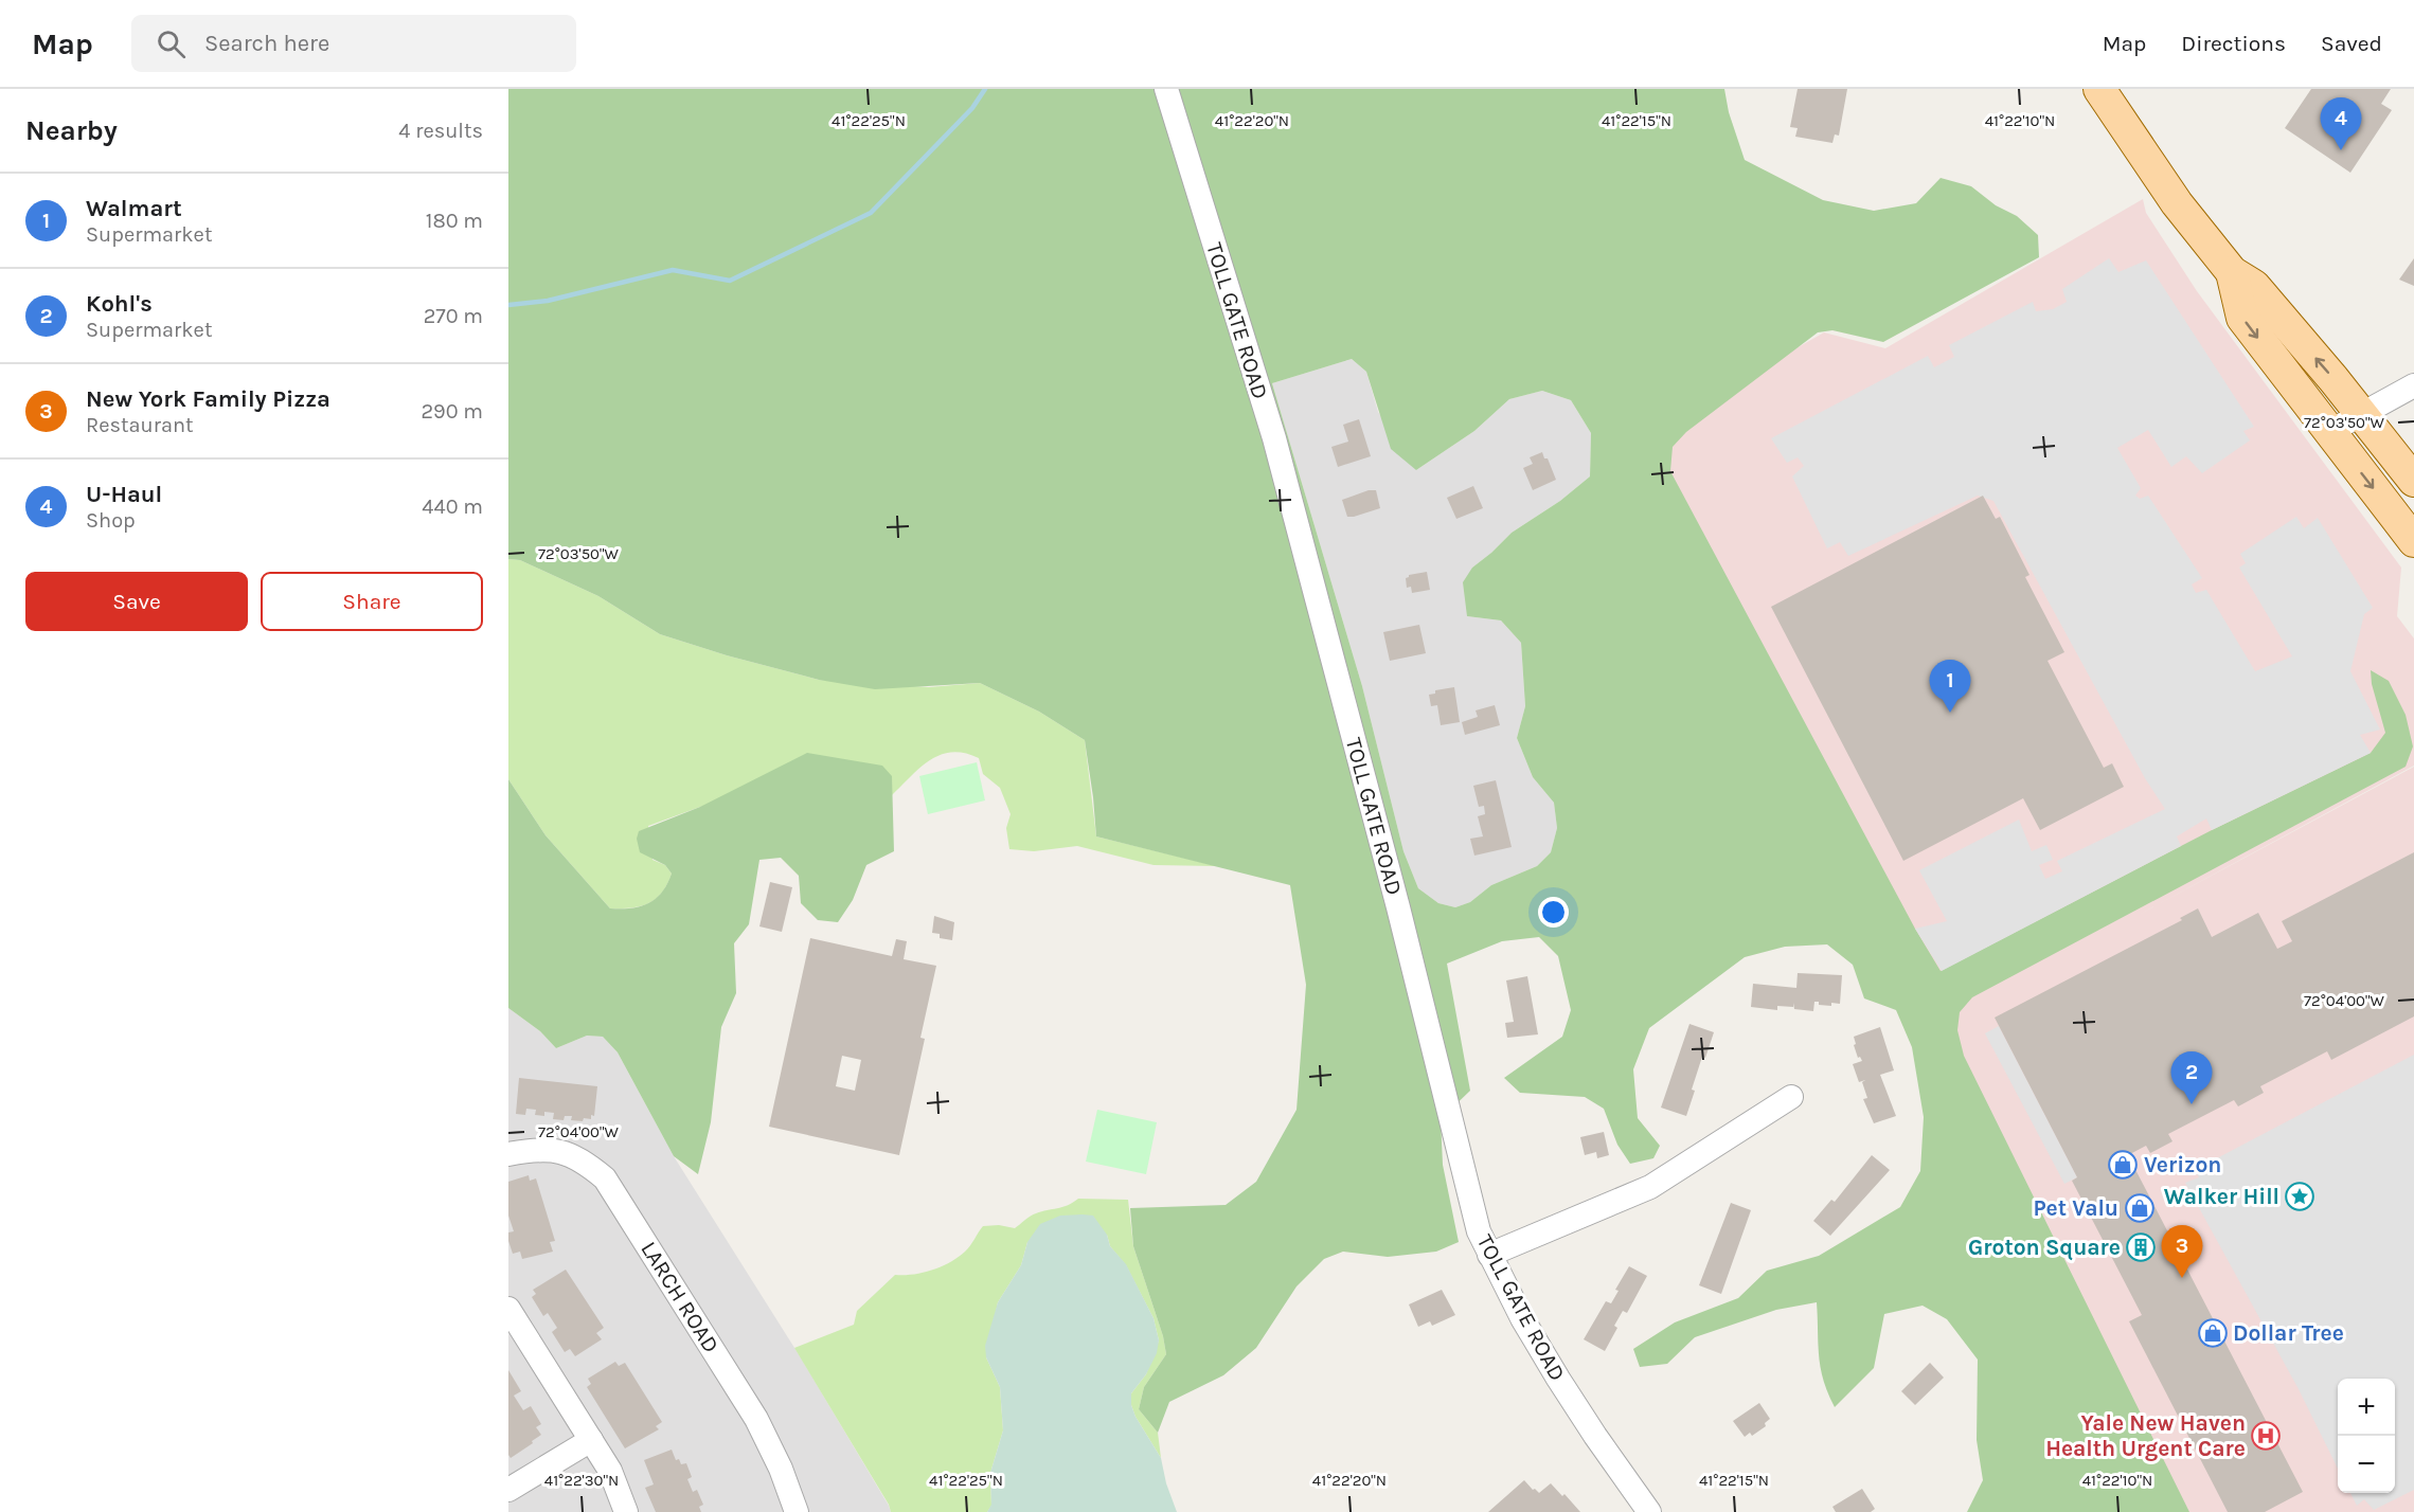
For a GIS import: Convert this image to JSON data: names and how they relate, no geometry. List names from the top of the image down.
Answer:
{
  "streets": {
    "street": ["TOLL GATE ROAD", "LARCH ROAD"]
  },
  "places": {
    "shop": ["Verizon", "Pet Valu", "Dollar Tree"],
    "place": ["Walker Hill"],
    "building": ["Groton Square"],
    "hospital": ["Yale New Haven Health Urgent Care"]
  },
  "page": {
    "header": "Map",
    "search": "Search here",
    "nav": ["Map", "Directions", "Saved"],
    "heading": ["Nearby", "4 results"],
    "pins": [
      "4",
      "1",
      "2",
      "3"
    ],
    "list": [
      {
        "mark": "1",
        "name": "Walmart",
        "note": "Supermarket",
        "value": "180 m"
      },
      {
        "mark": "2",
        "name": "Kohl's",
        "note": "Supermarket",
        "value": "270 m"
      },
      {
        "mark": "3",
        "name": "New York Family Pizza",
        "note": "Restaurant",
        "value": "290 m"
      },
      {
        "mark": "4",
        "name": "U-Haul",
        "note": "Shop",
        "value": "440 m"
      }
    ],
    "buttons": ["Save", "Share"],
    "map_buttons": ["+", "−"]
  },
  "coordinates": [
    "41°22'25\"N",
    "41°22'20\"N",
    "41°22'15\"N",
    "41°22'10\"N",
    "72°03'50\"W",
    "72°04'00\"W",
    "41°22'30\"N"
  ]
}
